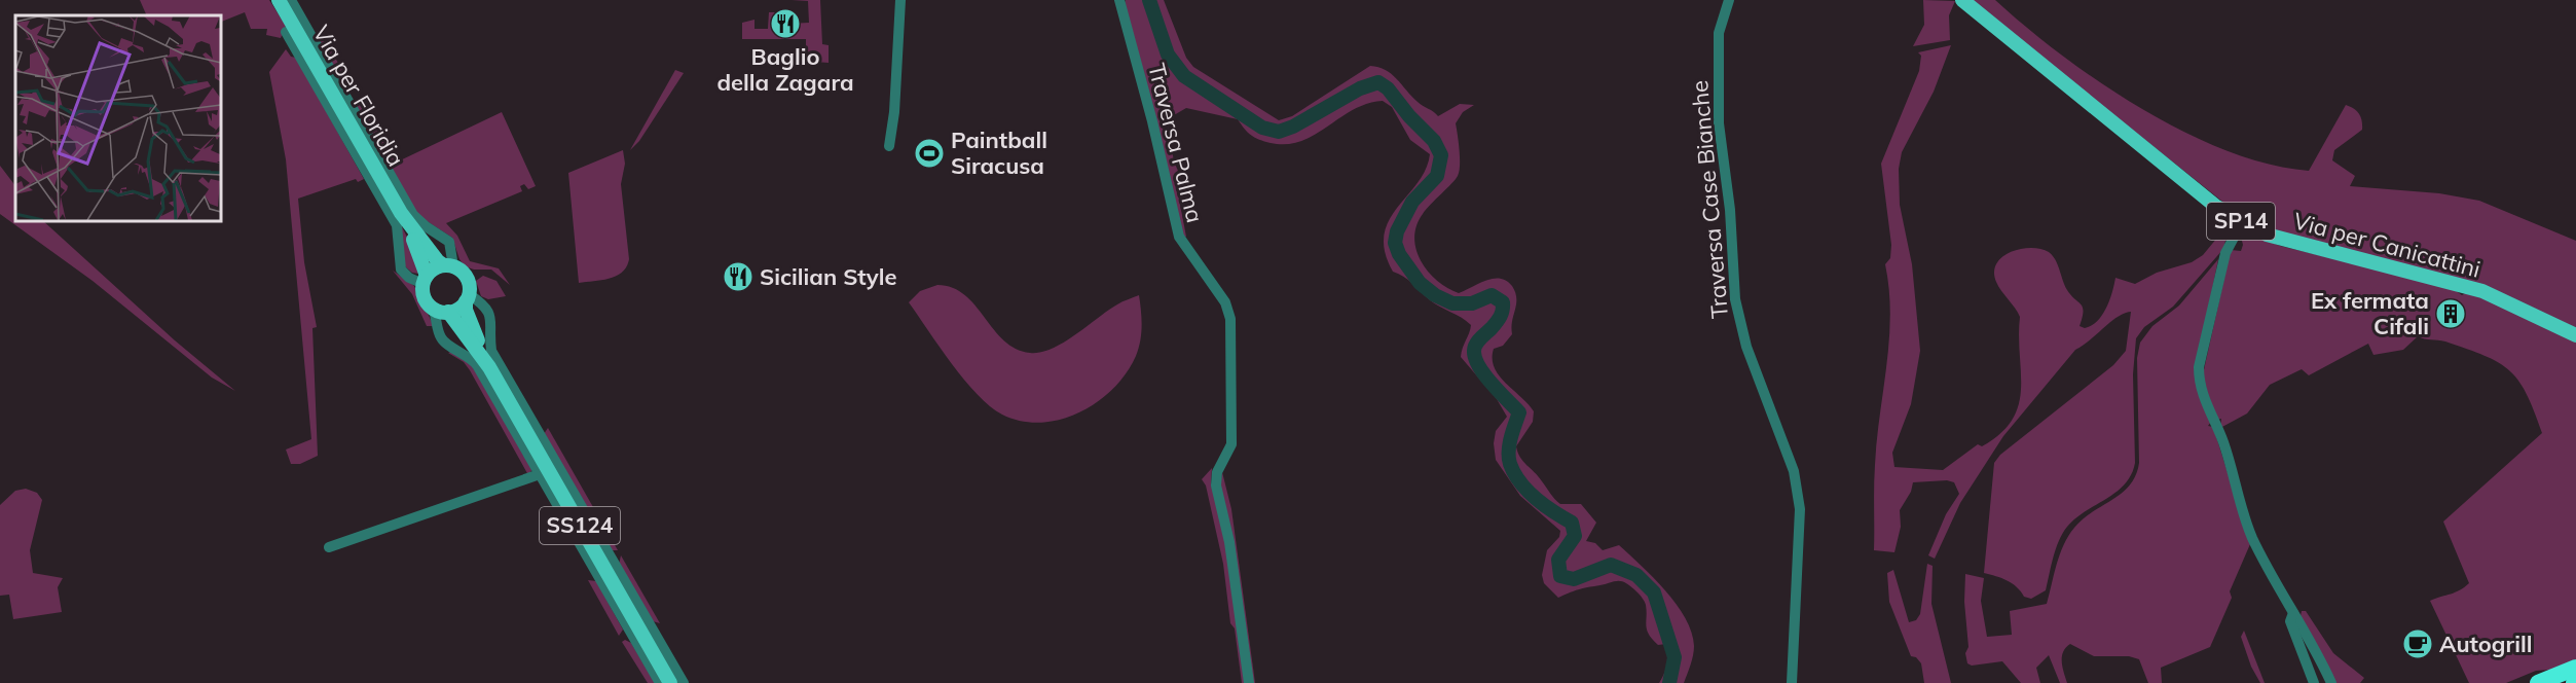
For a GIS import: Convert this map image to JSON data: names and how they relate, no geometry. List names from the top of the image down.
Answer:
{
  "streets": {
    "main road": [
      "Via per Floridia",
      "SP14",
      "Via per Canicattini",
      "SS124"
    ],
    "street": ["Traversa Palma", "Traversa Case Bianche"]
  },
  "places": {
    "restaurant": ["Baglio della Zagara", "Sicilian Style"],
    "sports": ["Paintball Siracusa"],
    "building": ["Ex fermata Cifali"],
    "cafe": ["Autogrill"]
  }
}
